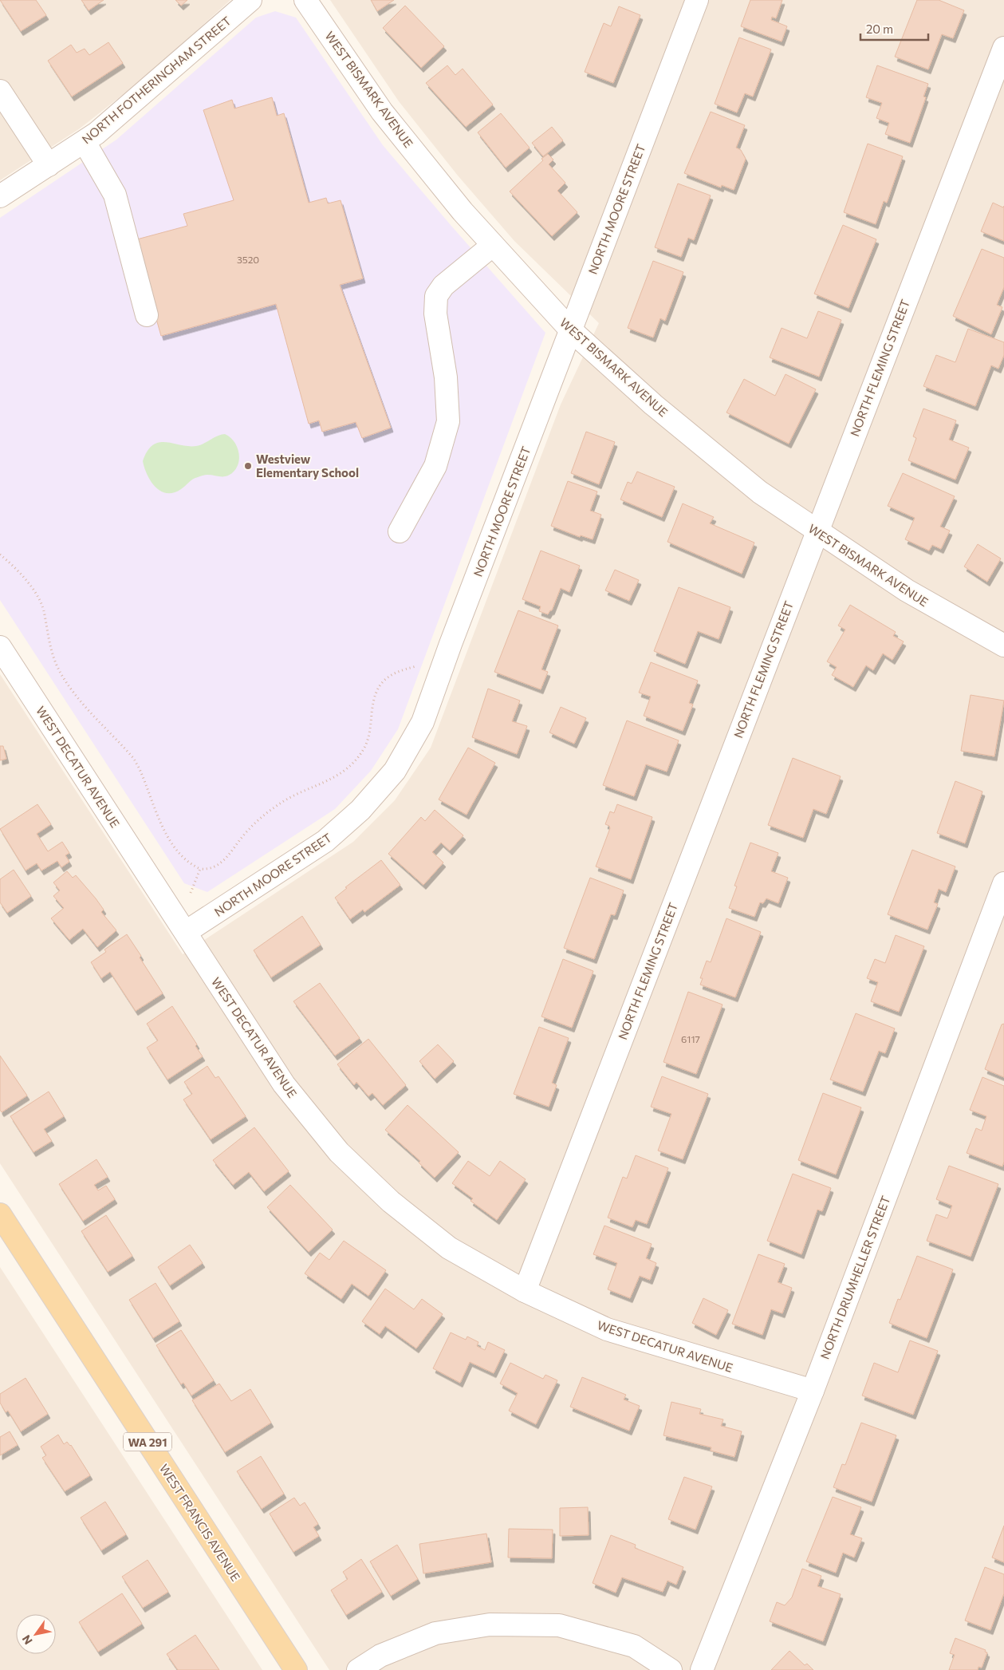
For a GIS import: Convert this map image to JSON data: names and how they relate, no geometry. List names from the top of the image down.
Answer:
{
  "streets": {
    "main road": ["WA 291", "WEST FRANCIS AVENUE"],
    "street": [
      "NORTH FOTHERINGHAM STREET",
      "WEST BISMARK AVENUE",
      "NORTH MOORE STREET",
      "NORTH FLEMING STREET",
      "WEST DECATUR AVENUE",
      "NORTH DRUMHELLER STREET"
    ]
  },
  "crossings": [
    ["WEST BISMARK AVENUE", "NORTH MOORE STREET"],
    ["WEST BISMARK AVENUE", "NORTH FLEMING STREET"],
    ["NORTH MOORE STREET", "WEST DECATUR AVENUE"],
    ["NORTH FLEMING STREET", "WEST DECATUR AVENUE"],
    ["WEST DECATUR AVENUE", "NORTH DRUMHELLER STREET"]
  ],
  "places": ["Westview Elementary School"],
  "house_numbers": ["3520", "6117"],
  "scale_bar": "20 m",
  "north": "bottom left"
}
